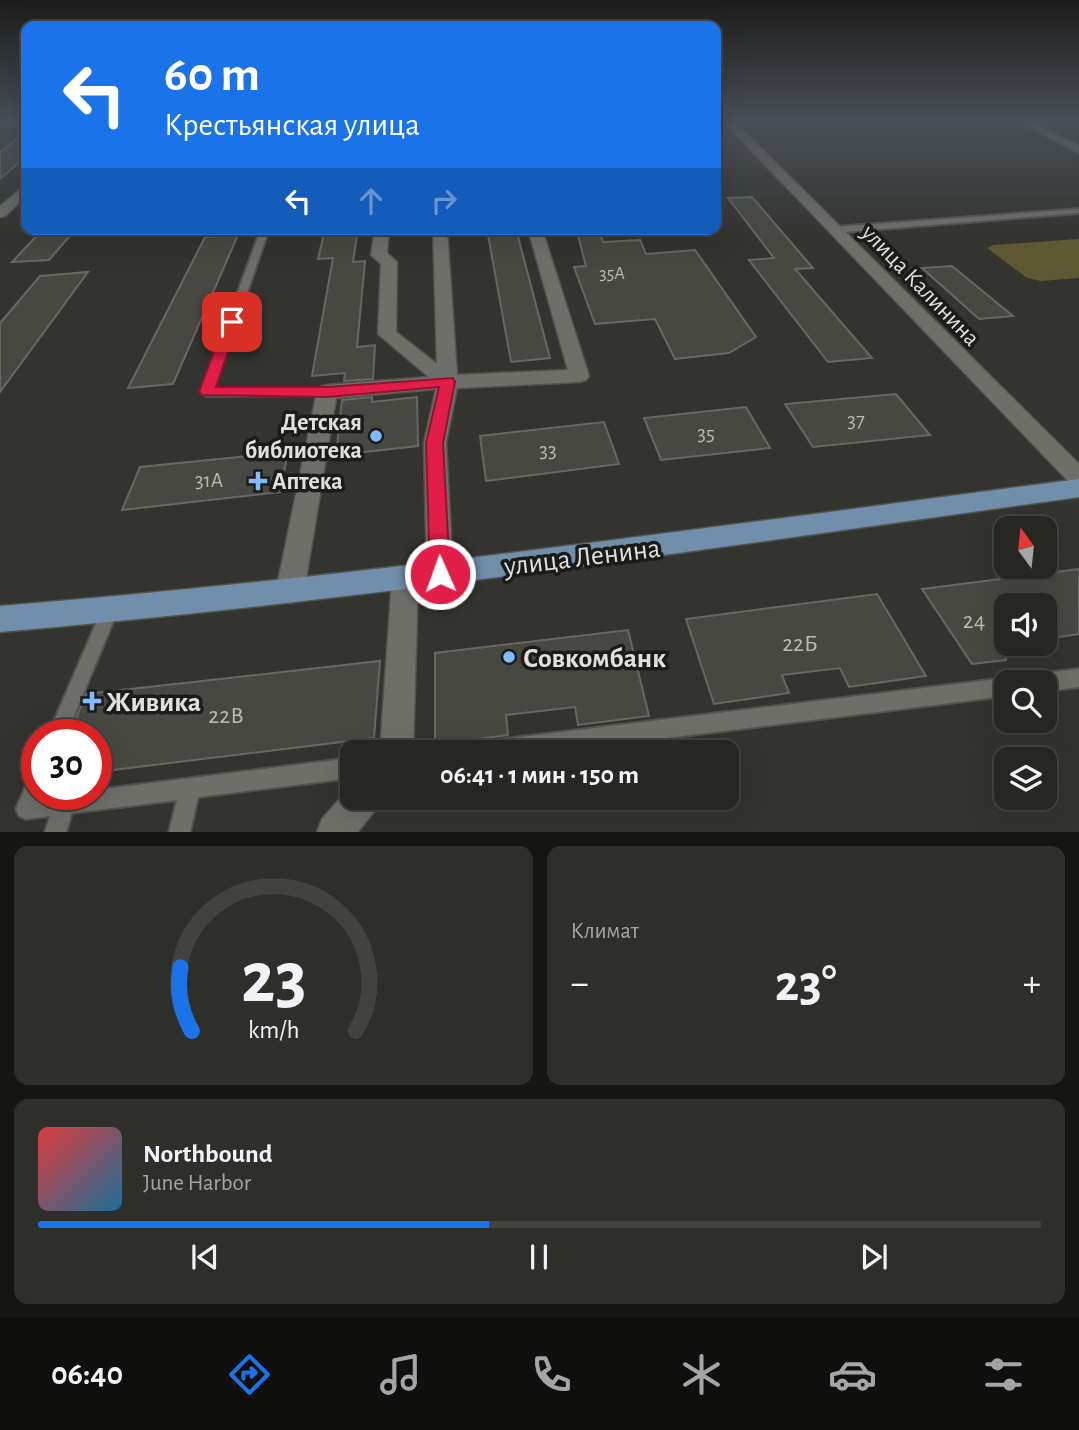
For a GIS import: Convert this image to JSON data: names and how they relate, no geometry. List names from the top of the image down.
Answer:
{
  "streets": {
    "main road": ["улица Ленина"],
    "street": ["улица Калинина"]
  },
  "places": {
    "other": ["Детская библиотека", "Совкомбанк"],
    "health": ["Аптека", "Живика"]
  },
  "house_numbers": [
    "35А",
    "37",
    "35",
    "33",
    "31А",
    "24",
    "22Б",
    "22В"
  ],
  "north": "top",
  "page": {
    "turn": ["60 m", "Крестьянская улица"],
    "limit": "30",
    "trip": "06:41 · 1 мин · 150 m",
    "tile": "Климат",
    "heat": ["−", "23°", "+"],
    "song": ["Northbound", "June Harbor"],
    "tabs": "06:40",
    "gauge": ["23", "km/h"]
  }
}
